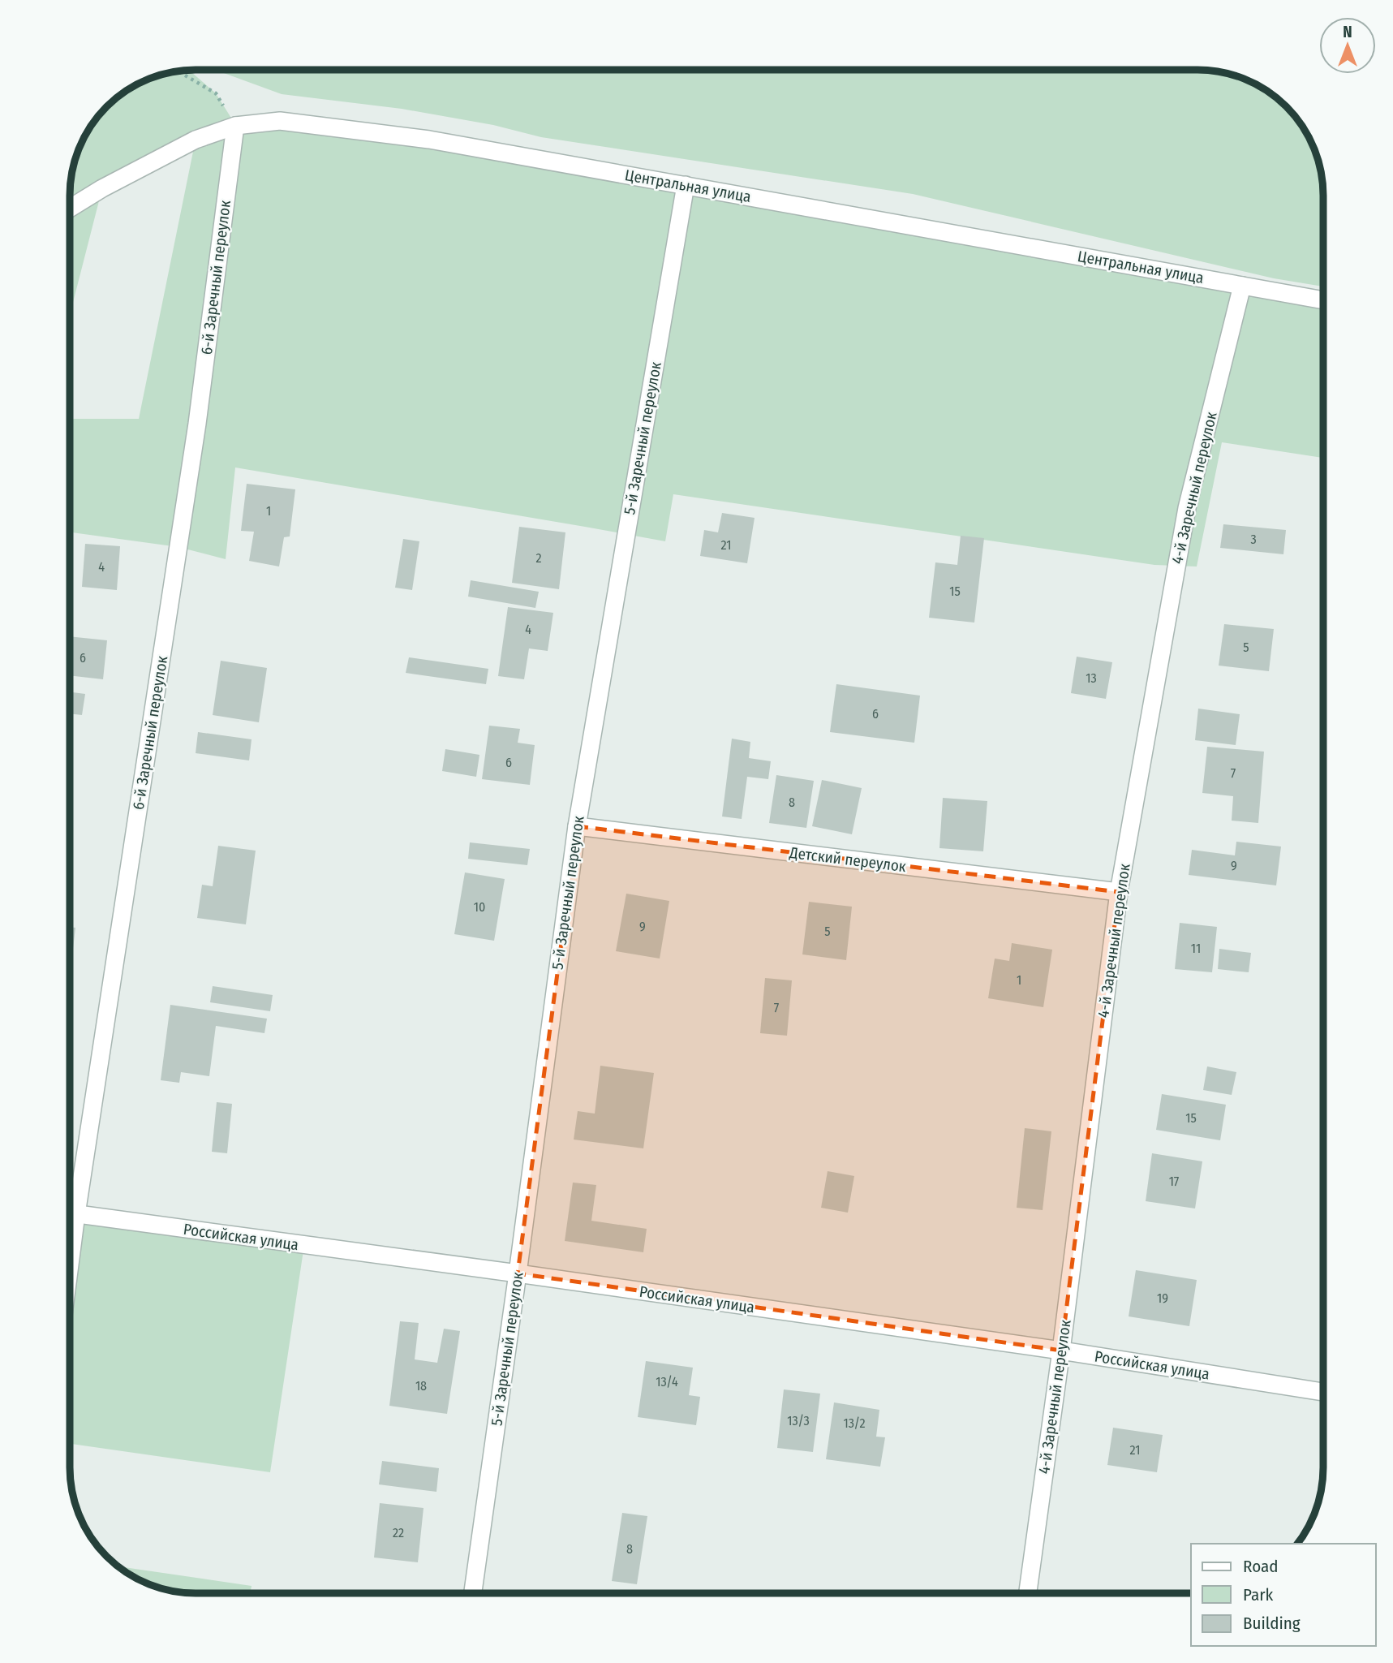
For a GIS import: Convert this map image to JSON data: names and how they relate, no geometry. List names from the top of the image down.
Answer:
{
  "streets": {
    "street": [
      "Центральная улица",
      "6-й Заречный переулок",
      "5-й Заречный переулок",
      "4-й Заречный переулок",
      "Детский переулок",
      "Российская улица"
    ]
  },
  "crossings": [
    ["Центральная улица", "6-й Заречный переулок"],
    ["Центральная улица", "5-й Заречный переулок"],
    ["Центральная улица", "4-й Заречный переулок"],
    ["5-й Заречный переулок", "Детский переулок"],
    ["5-й Заречный переулок", "Российская улица"],
    ["4-й Заречный переулок", "Детский переулок"],
    ["4-й Заречный переулок", "Российская улица"]
  ],
  "house_numbers": [
    "1",
    "3",
    "21",
    "2",
    "4",
    "15",
    "4",
    "5",
    "6",
    "13",
    "6",
    "6",
    "7",
    "8",
    "9",
    "10",
    "9",
    "5",
    "11",
    "1",
    "7",
    "15",
    "17",
    "19",
    "13/4",
    "18",
    "13/3",
    "13/2",
    "21",
    "22",
    "8"
  ],
  "legend": ["Road", "Park", "Building"],
  "north": "top"
}
